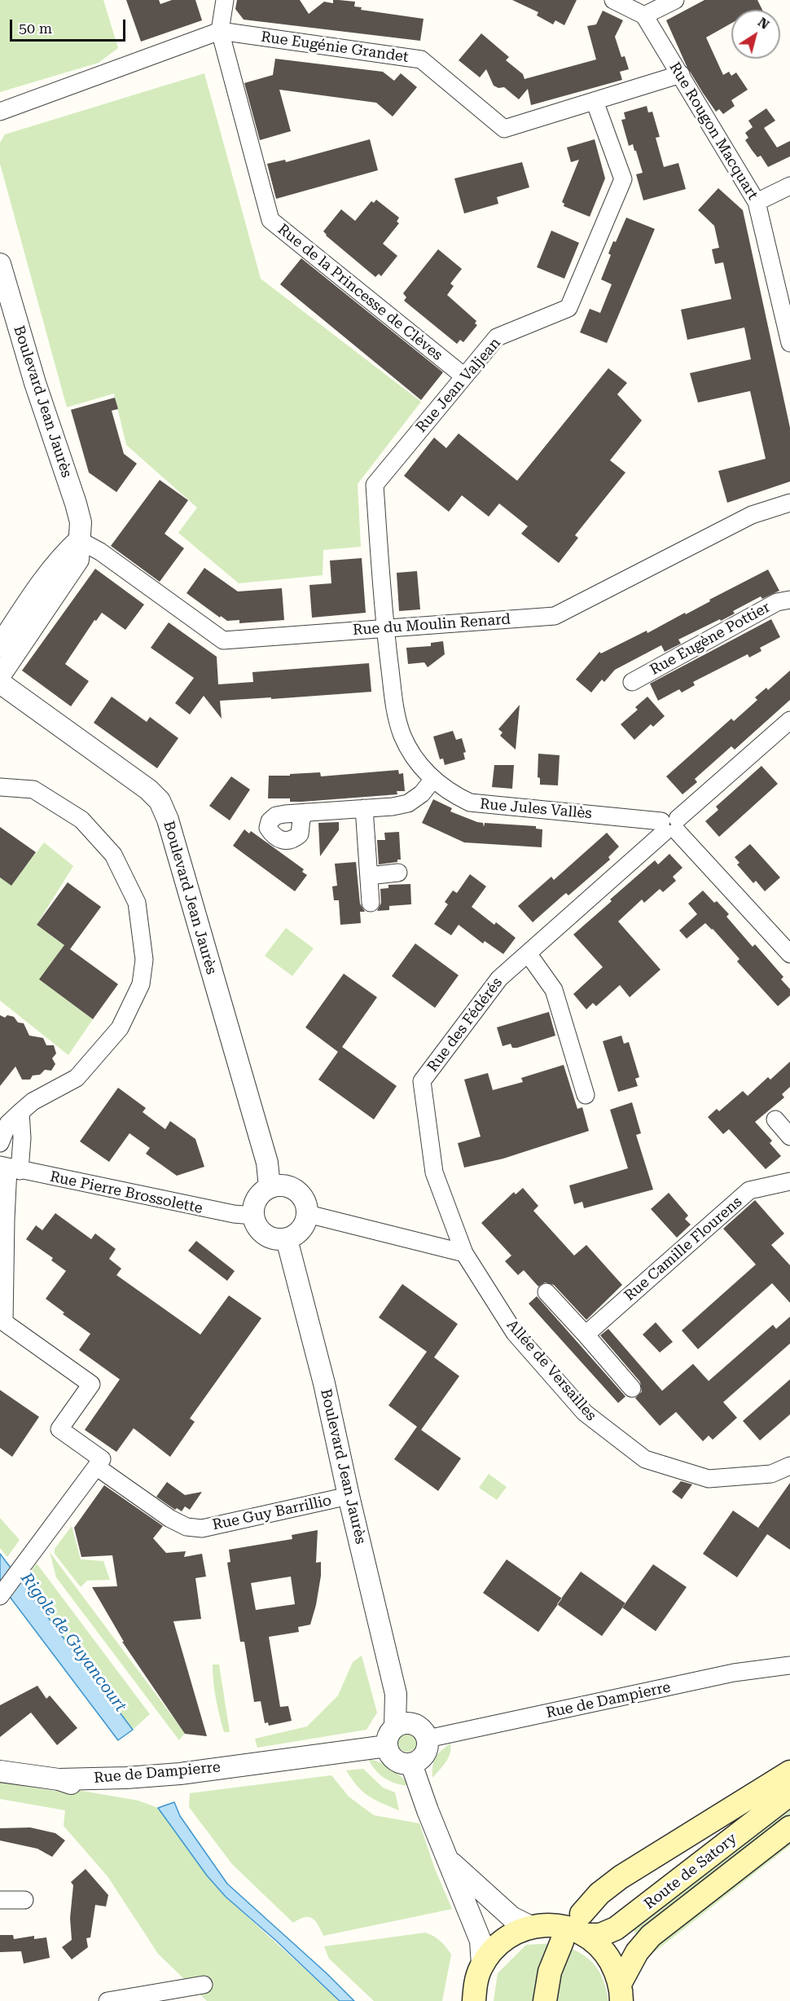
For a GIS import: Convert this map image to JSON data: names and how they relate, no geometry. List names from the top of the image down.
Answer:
{
  "streets": {
    "main road": ["Route de Satory"],
    "street": [
      "Rue Eugénie Grandet",
      "Rue Rougon Macquart",
      "Rue de la Princesse de Clèves",
      "Rue Jean Valjean",
      "Boulevard Jean Jaurès",
      "Rue du Moulin Renard",
      "Rue Eugène Pottier",
      "Rue Jules Vallès",
      "Rue des Fédérés",
      "Rue Pierre Brossolette",
      "Rue Camille Flourens",
      "Allée de Versailles",
      "Rue Guy Barrillio",
      "Rue de Dampierre"
    ]
  },
  "crossings": [
    ["Rue Eugénie Grandet", "Rue Rougon Macquart"],
    ["Rue Eugénie Grandet", "Rue de la Princesse de Clèves"],
    ["Rue Eugénie Grandet", "Rue Jean Valjean"],
    ["Rue de la Princesse de Clèves", "Rue Jean Valjean"],
    ["Rue Jean Valjean", "Rue du Moulin Renard"],
    ["Rue Jean Valjean", "Rue Jules Vallès"],
    ["Boulevard Jean Jaurès", "Rue du Moulin Renard"],
    ["Boulevard Jean Jaurès", "Rue Pierre Brossolette"],
    ["Boulevard Jean Jaurès", "Rue Guy Barrillio"],
    ["Boulevard Jean Jaurès", "Rue de Dampierre"],
    ["Rue du Moulin Renard", "Rue Jules Vallès"],
    ["Rue Jules Vallès", "Rue des Fédérés"],
    ["Rue des Fédérés", "Allée de Versailles"]
  ],
  "water": ["Rigole de Guyancourt"],
  "scale_bar": "50 m",
  "north": "top right"
}
